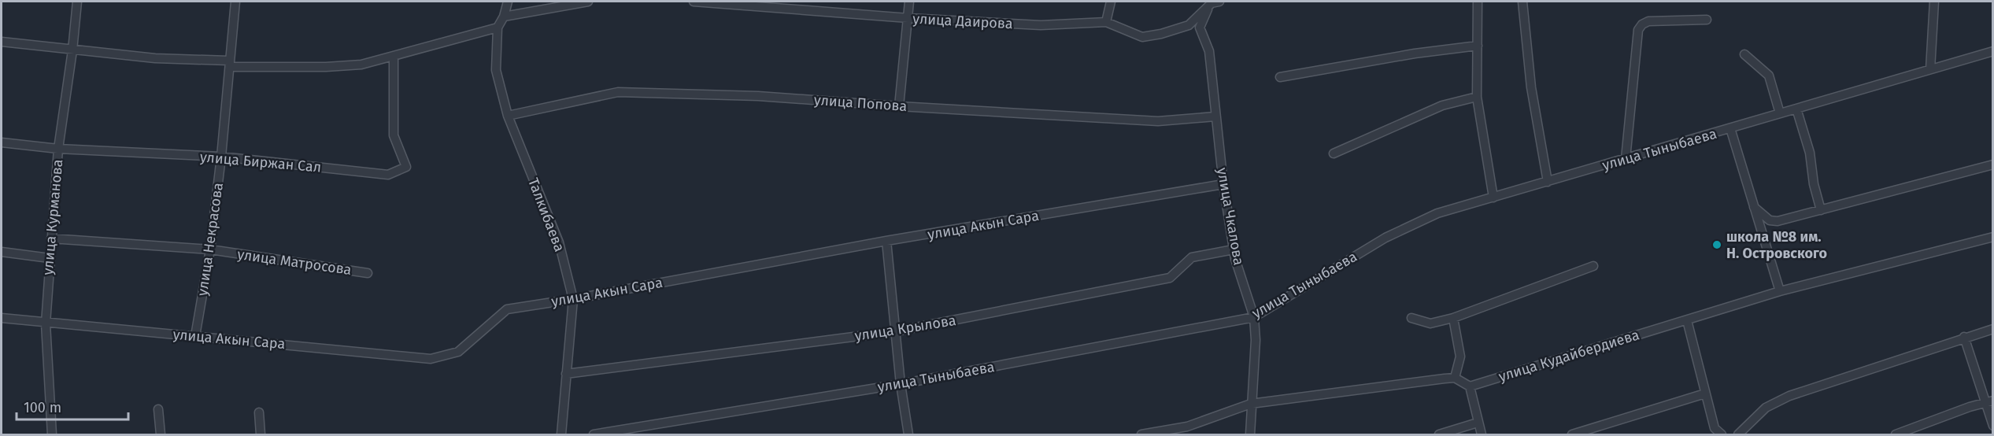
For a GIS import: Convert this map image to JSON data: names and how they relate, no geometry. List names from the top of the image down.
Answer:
{
  "streets": {
    "street": [
      "улица Даирова",
      "улица Попова",
      "улица Тыныбаева",
      "улица Биржан Сал",
      "Талкибаева",
      "улица Чкалова",
      "улица Курманова",
      "улица Акын Сара",
      "улица Некрасова",
      "улица Матросова",
      "улица Крылова",
      "улица Кудайбердиева"
    ]
  },
  "crossings": [
    ["улица Даирова", "улица Чкалова"],
    ["улица Попова", "Талкибаева"],
    ["улица Попова", "улица Чкалова"],
    ["улица Тыныбаева", "улица Чкалова"],
    ["улица Биржан Сал", "улица Курманова"],
    ["улица Биржан Сал", "улица Некрасова"],
    ["Талкибаева", "улица Акын Сара"],
    ["Талкибаева", "улица Крылова"],
    ["улица Чкалова", "улица Акын Сара"],
    ["улица Чкалова", "улица Крылова"],
    ["улица Курманова", "улица Акын Сара"],
    ["улица Курманова", "улица Матросова"],
    ["улица Акын Сара", "улица Некрасова"],
    ["улица Некрасова", "улица Матросова"]
  ],
  "places": ["школа №8 им. Н. Островского"],
  "scale_bar": "100 m"
}
